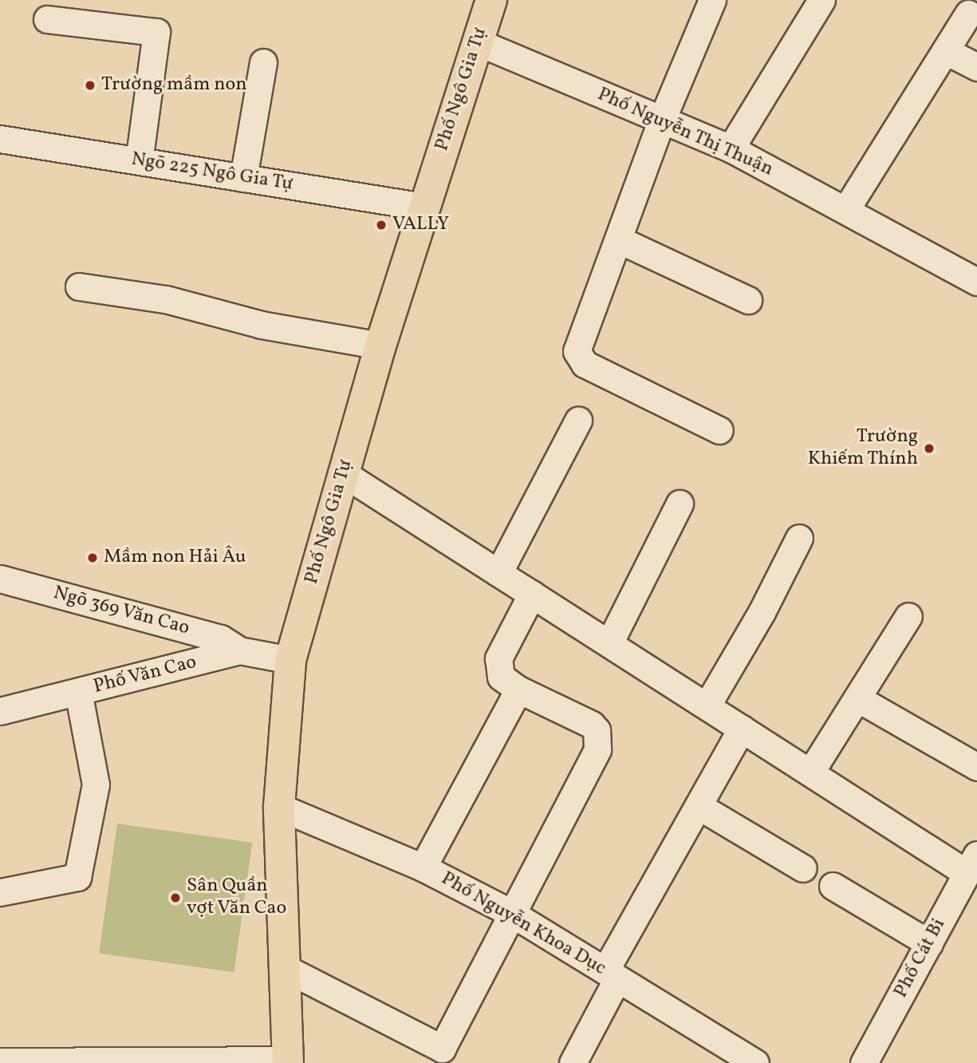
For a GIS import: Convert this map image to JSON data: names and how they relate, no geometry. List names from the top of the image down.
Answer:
{
  "streets": {
    "main road": ["Phố Ngô Gia Tự"],
    "street": [
      "Phố Nguyễn Thị Thuận",
      "Ngõ 225 Ngô Gia Tự",
      "Ngõ 369 Văn Cao",
      "Phố Văn Cao",
      "Phố Nguyễn Khoa Dục",
      "Phố Cát Bi"
    ]
  },
  "crossings": [
    ["Phố Ngô Gia Tự", "Phố Nguyễn Thị Thuận"],
    ["Phố Ngô Gia Tự", "Ngõ 225 Ngô Gia Tự"],
    ["Phố Ngô Gia Tự", "Phố Văn Cao"],
    ["Phố Ngô Gia Tự", "Phố Nguyễn Khoa Dục"],
    ["Ngõ 369 Văn Cao", "Phố Văn Cao"]
  ],
  "places": [
    "Trường mầm non",
    "VALLY",
    "Trường Khiếm Thính",
    "Mầm non Hải Âu",
    "Sân Quần vợt Văn Cao"
  ]
}
